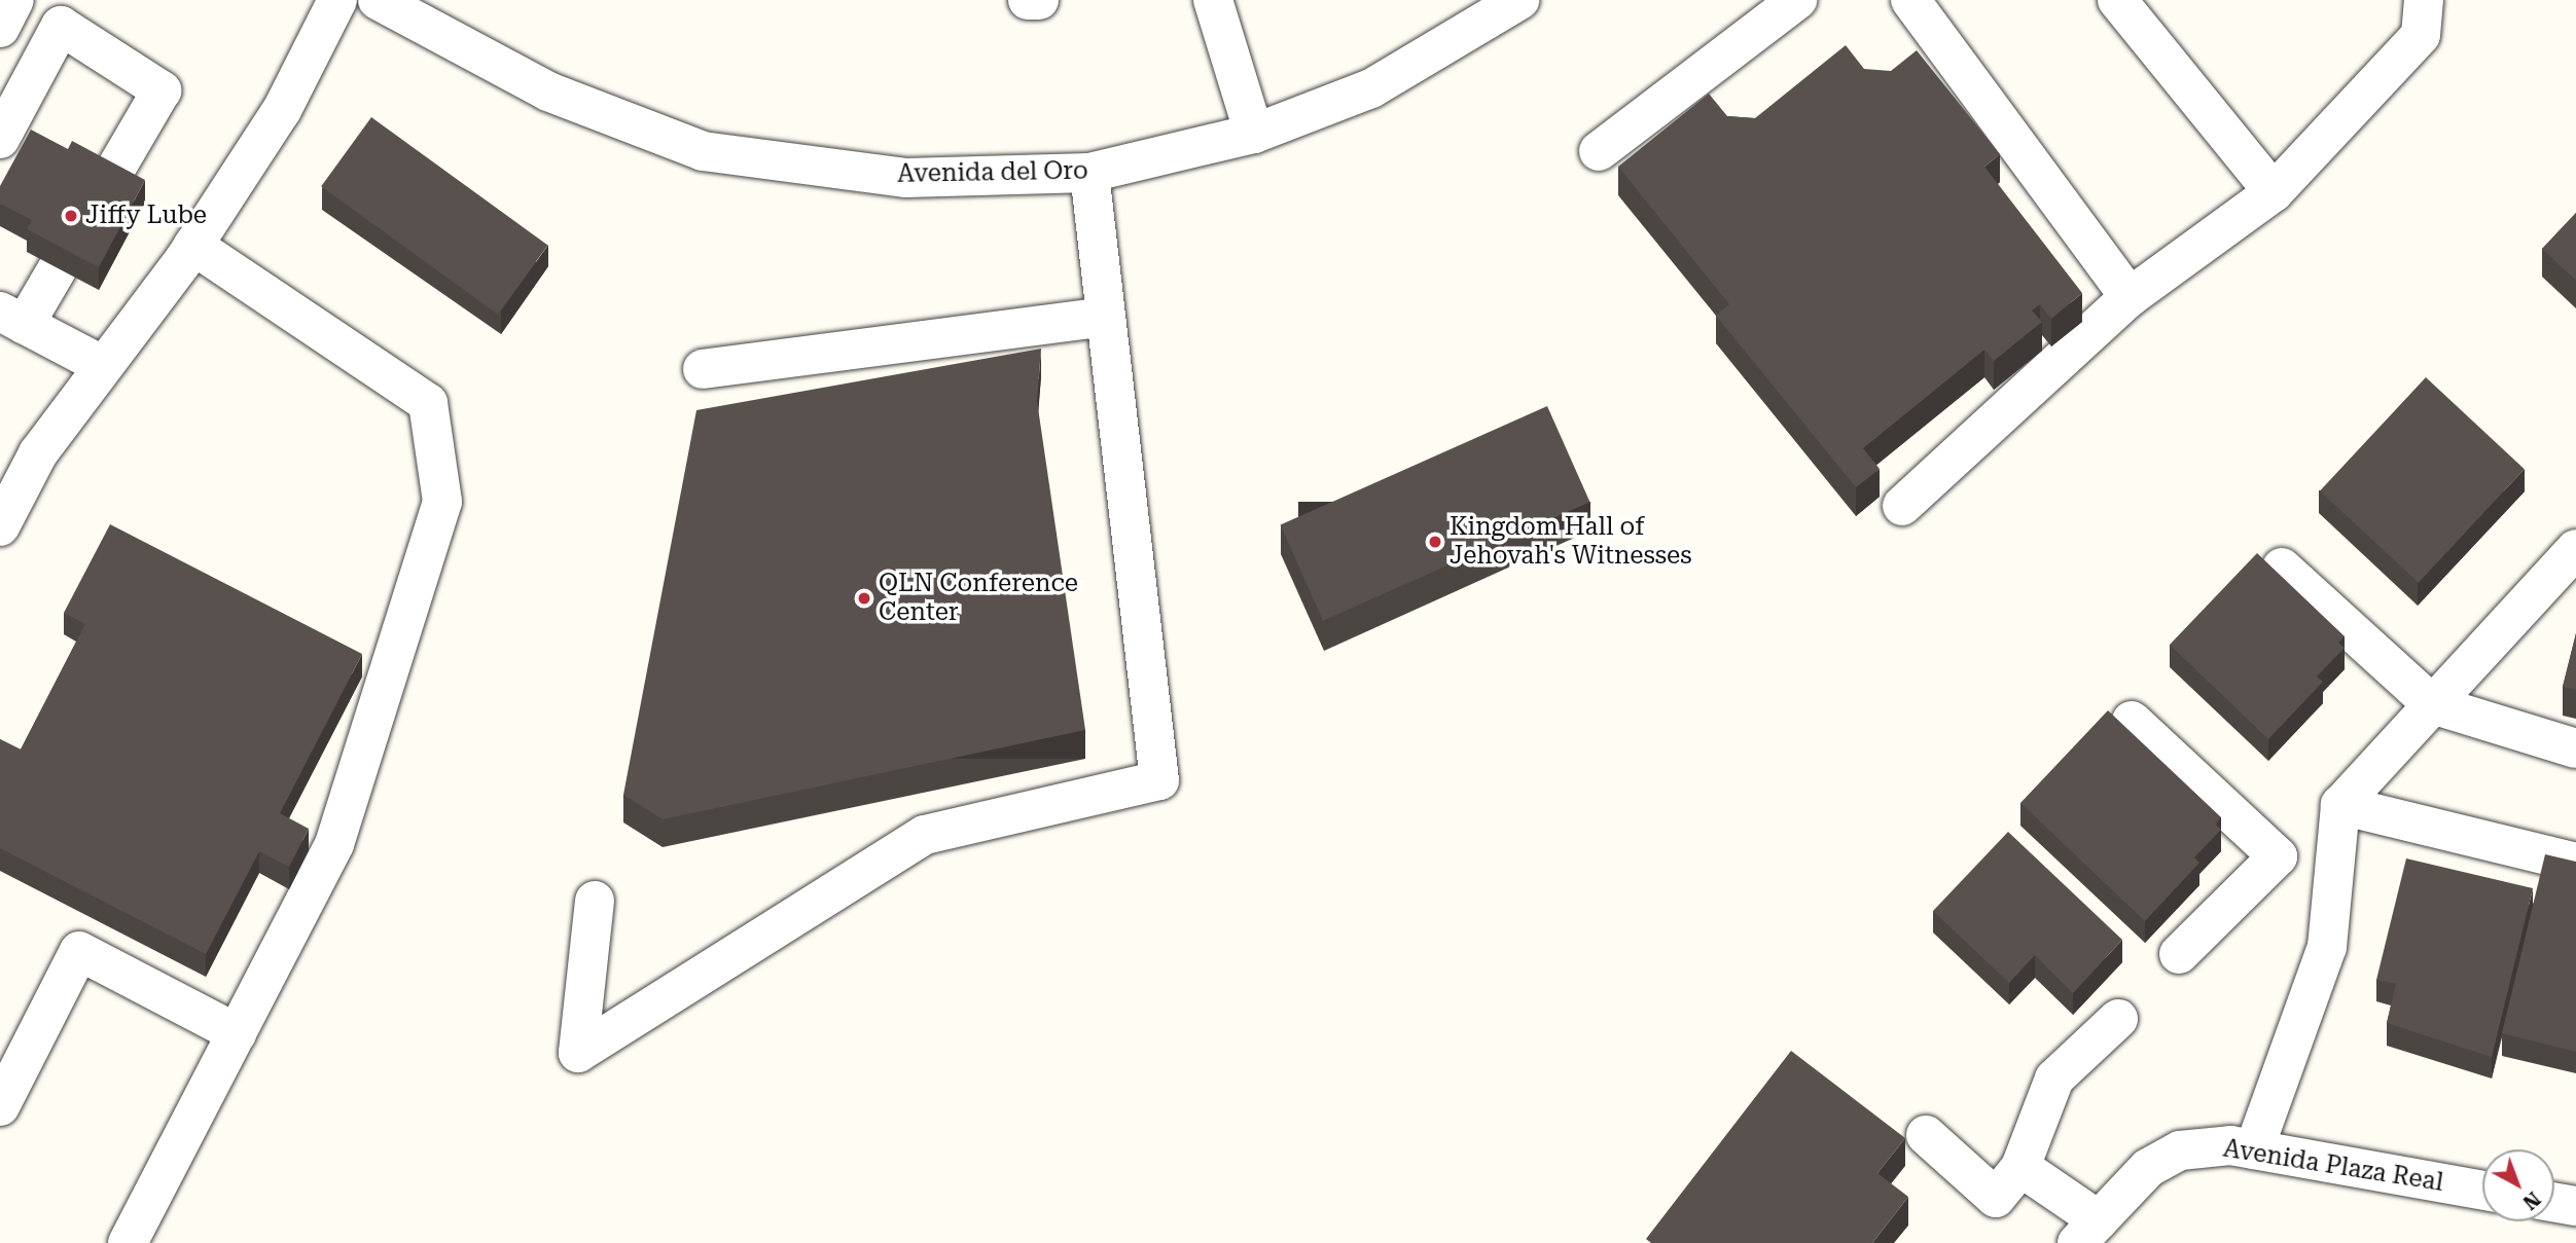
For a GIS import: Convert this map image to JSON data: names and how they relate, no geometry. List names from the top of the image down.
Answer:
{
  "streets": {
    "street": ["Avenida del Oro", "Avenida Plaza Real"]
  },
  "places": ["Jiffy Lube", "Kingdom Hall of Jehovah's Witnesses", "QLN Conference Center"],
  "north": "bottom right"
}
